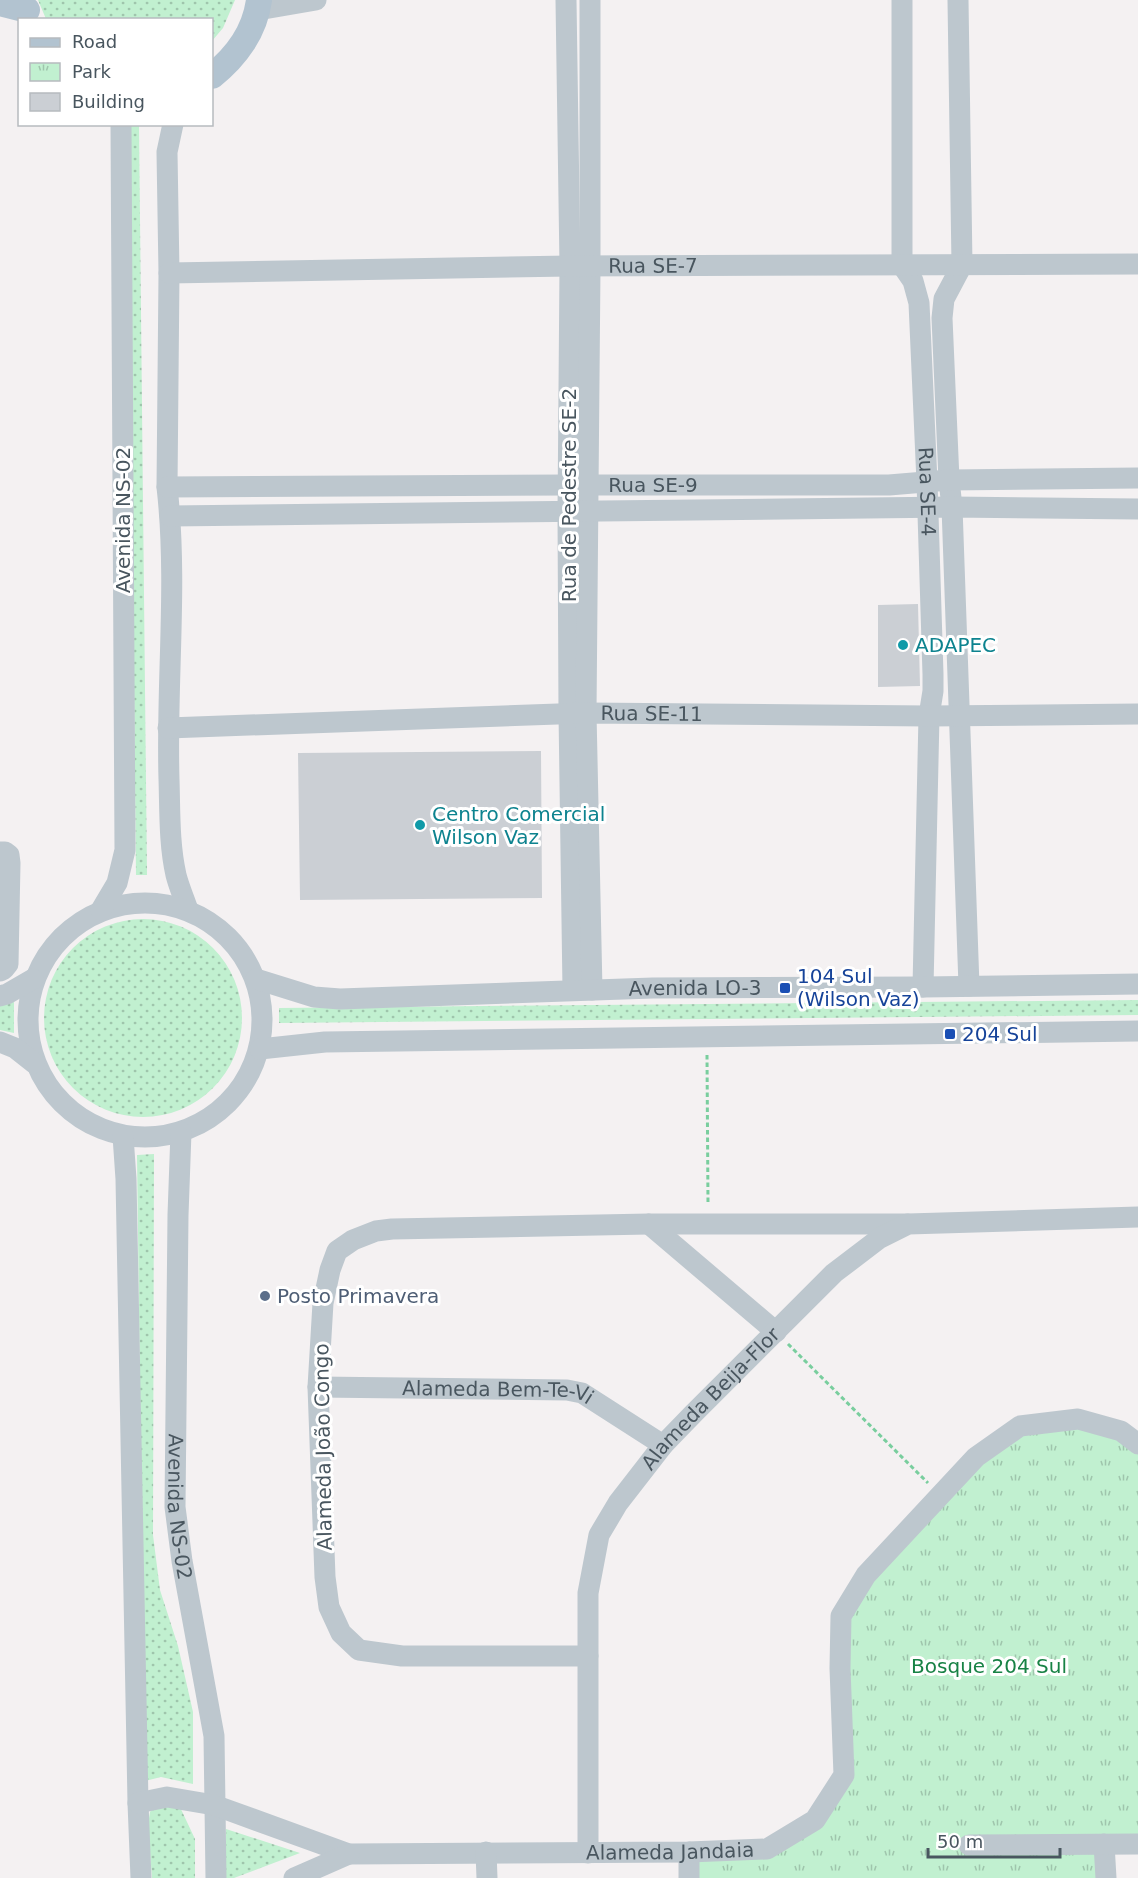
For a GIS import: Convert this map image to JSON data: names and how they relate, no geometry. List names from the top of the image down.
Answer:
{
  "streets": {
    "street": [
      "Rua SE-7",
      "Rua SE-9",
      "Rua SE-4",
      "Rua de Pedestre SE-2",
      "Avenida NS-02",
      "Rua SE-11",
      "Avenida LO-3",
      "Alameda Bem-Te-Vi",
      "Alameda Beija-Flor",
      "Alameda João Congo",
      "Alameda Jandaia"
    ]
  },
  "crossings": [
    ["Rua SE-7", "Rua SE-4"],
    ["Rua SE-7", "Rua de Pedestre SE-2"],
    ["Rua SE-9", "Rua SE-4"],
    ["Rua SE-9", "Rua de Pedestre SE-2"],
    ["Rua SE-4", "Rua SE-11"],
    ["Rua SE-4", "Avenida LO-3"],
    ["Rua de Pedestre SE-2", "Rua SE-11"],
    ["Rua de Pedestre SE-2", "Avenida LO-3"],
    ["Avenida NS-02", "Alameda Jandaia"],
    ["Alameda Bem-Te-Vi", "Alameda Beija-Flor"],
    ["Alameda Bem-Te-Vi", "Alameda João Congo"],
    ["Alameda Beija-Flor", "Alameda João Congo"],
    ["Alameda Beija-Flor", "Alameda Jandaia"]
  ],
  "parks": ["Bosque 204 Sul"],
  "places": {
    "other": ["ADAPEC", "Centro Comercial Wilson Vaz", "Posto Primavera"],
    "transit": ["104 Sul (Wilson Vaz)", "204 Sul"]
  },
  "legend": ["Road", "Park", "Building"],
  "scale_bar": "50 m"
}
